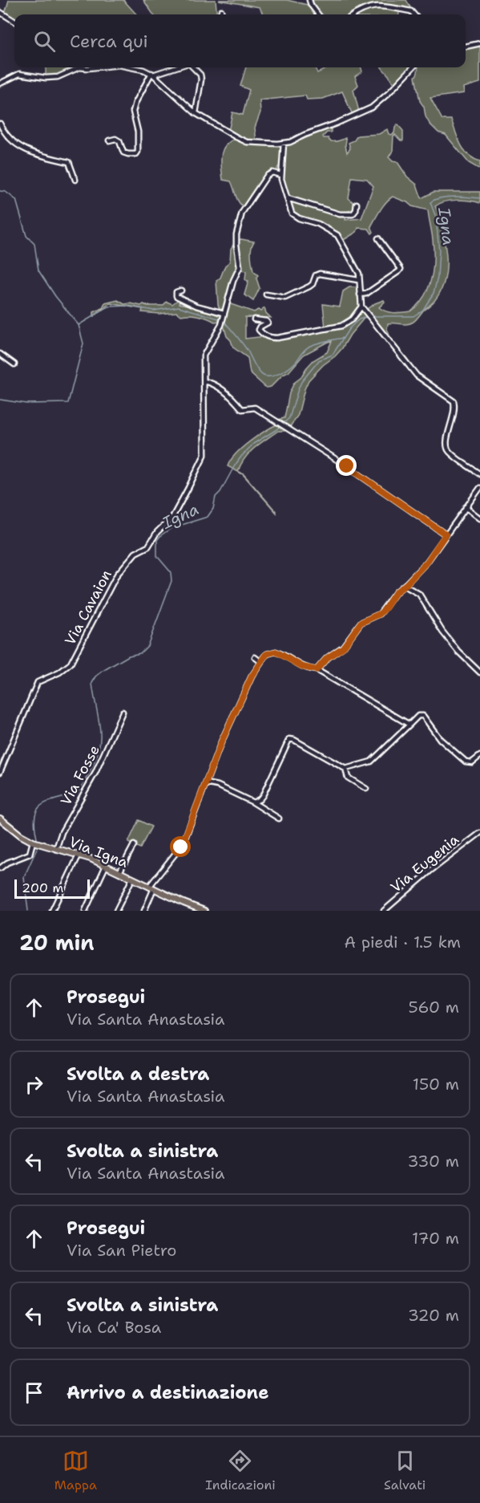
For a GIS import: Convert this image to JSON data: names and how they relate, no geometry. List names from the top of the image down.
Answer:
{
  "streets": {
    "main road": ["Via Igna"],
    "street": ["Via Cavaion", "Via Fosse", "Via Eugenia"]
  },
  "crossings": [
    ["Via Fosse", "Via Igna"]
  ],
  "water": ["Igna"],
  "scale_bar": "200 m",
  "page": {
    "search": "Cerca qui",
    "scale": "200 m",
    "heading": ["20 min", "A piedi · 1.5 km"],
    "list": [
      ["Prosegui", "Via Santa Anastasia", "560 m"],
      ["Svolta a destra", "Via Santa Anastasia", "150 m"],
      ["Svolta a sinistra", "Via Santa Anastasia", "330 m"],
      ["Prosegui", "Via San Pietro", "170 m"],
      ["Svolta a sinistra", "Via Ca' Bosa", "320 m"],
      "Arrivo a destinazione"
    ],
    "nav": ["Mappa", "Indicazioni", "Salvati"]
  }
}
